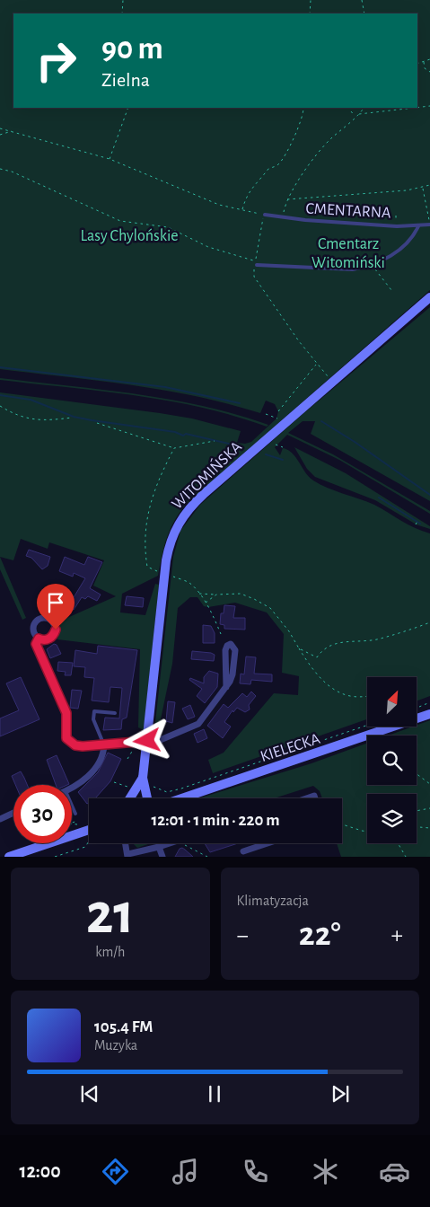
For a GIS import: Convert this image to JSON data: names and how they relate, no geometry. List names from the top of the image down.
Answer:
{
  "streets": {
    "street": ["WITOMIŃSKA", "KIELECKA"],
    "lane": ["CMENTARNA"]
  },
  "parks": ["Lasy Chylońskie", "Cmentarz Witomiński"],
  "north": "top right",
  "page": {
    "turn": ["90 m", "Zielna"],
    "limit": "30",
    "trip": "12:01 · 1 min · 220 m",
    "tile": [
      ["21", "km/h"],
      "Klimatyzacja"
    ],
    "heat": ["−", "22°", "+"],
    "song": ["105.4 FM", "Muzyka"],
    "tabs": "12:00"
  }
}
